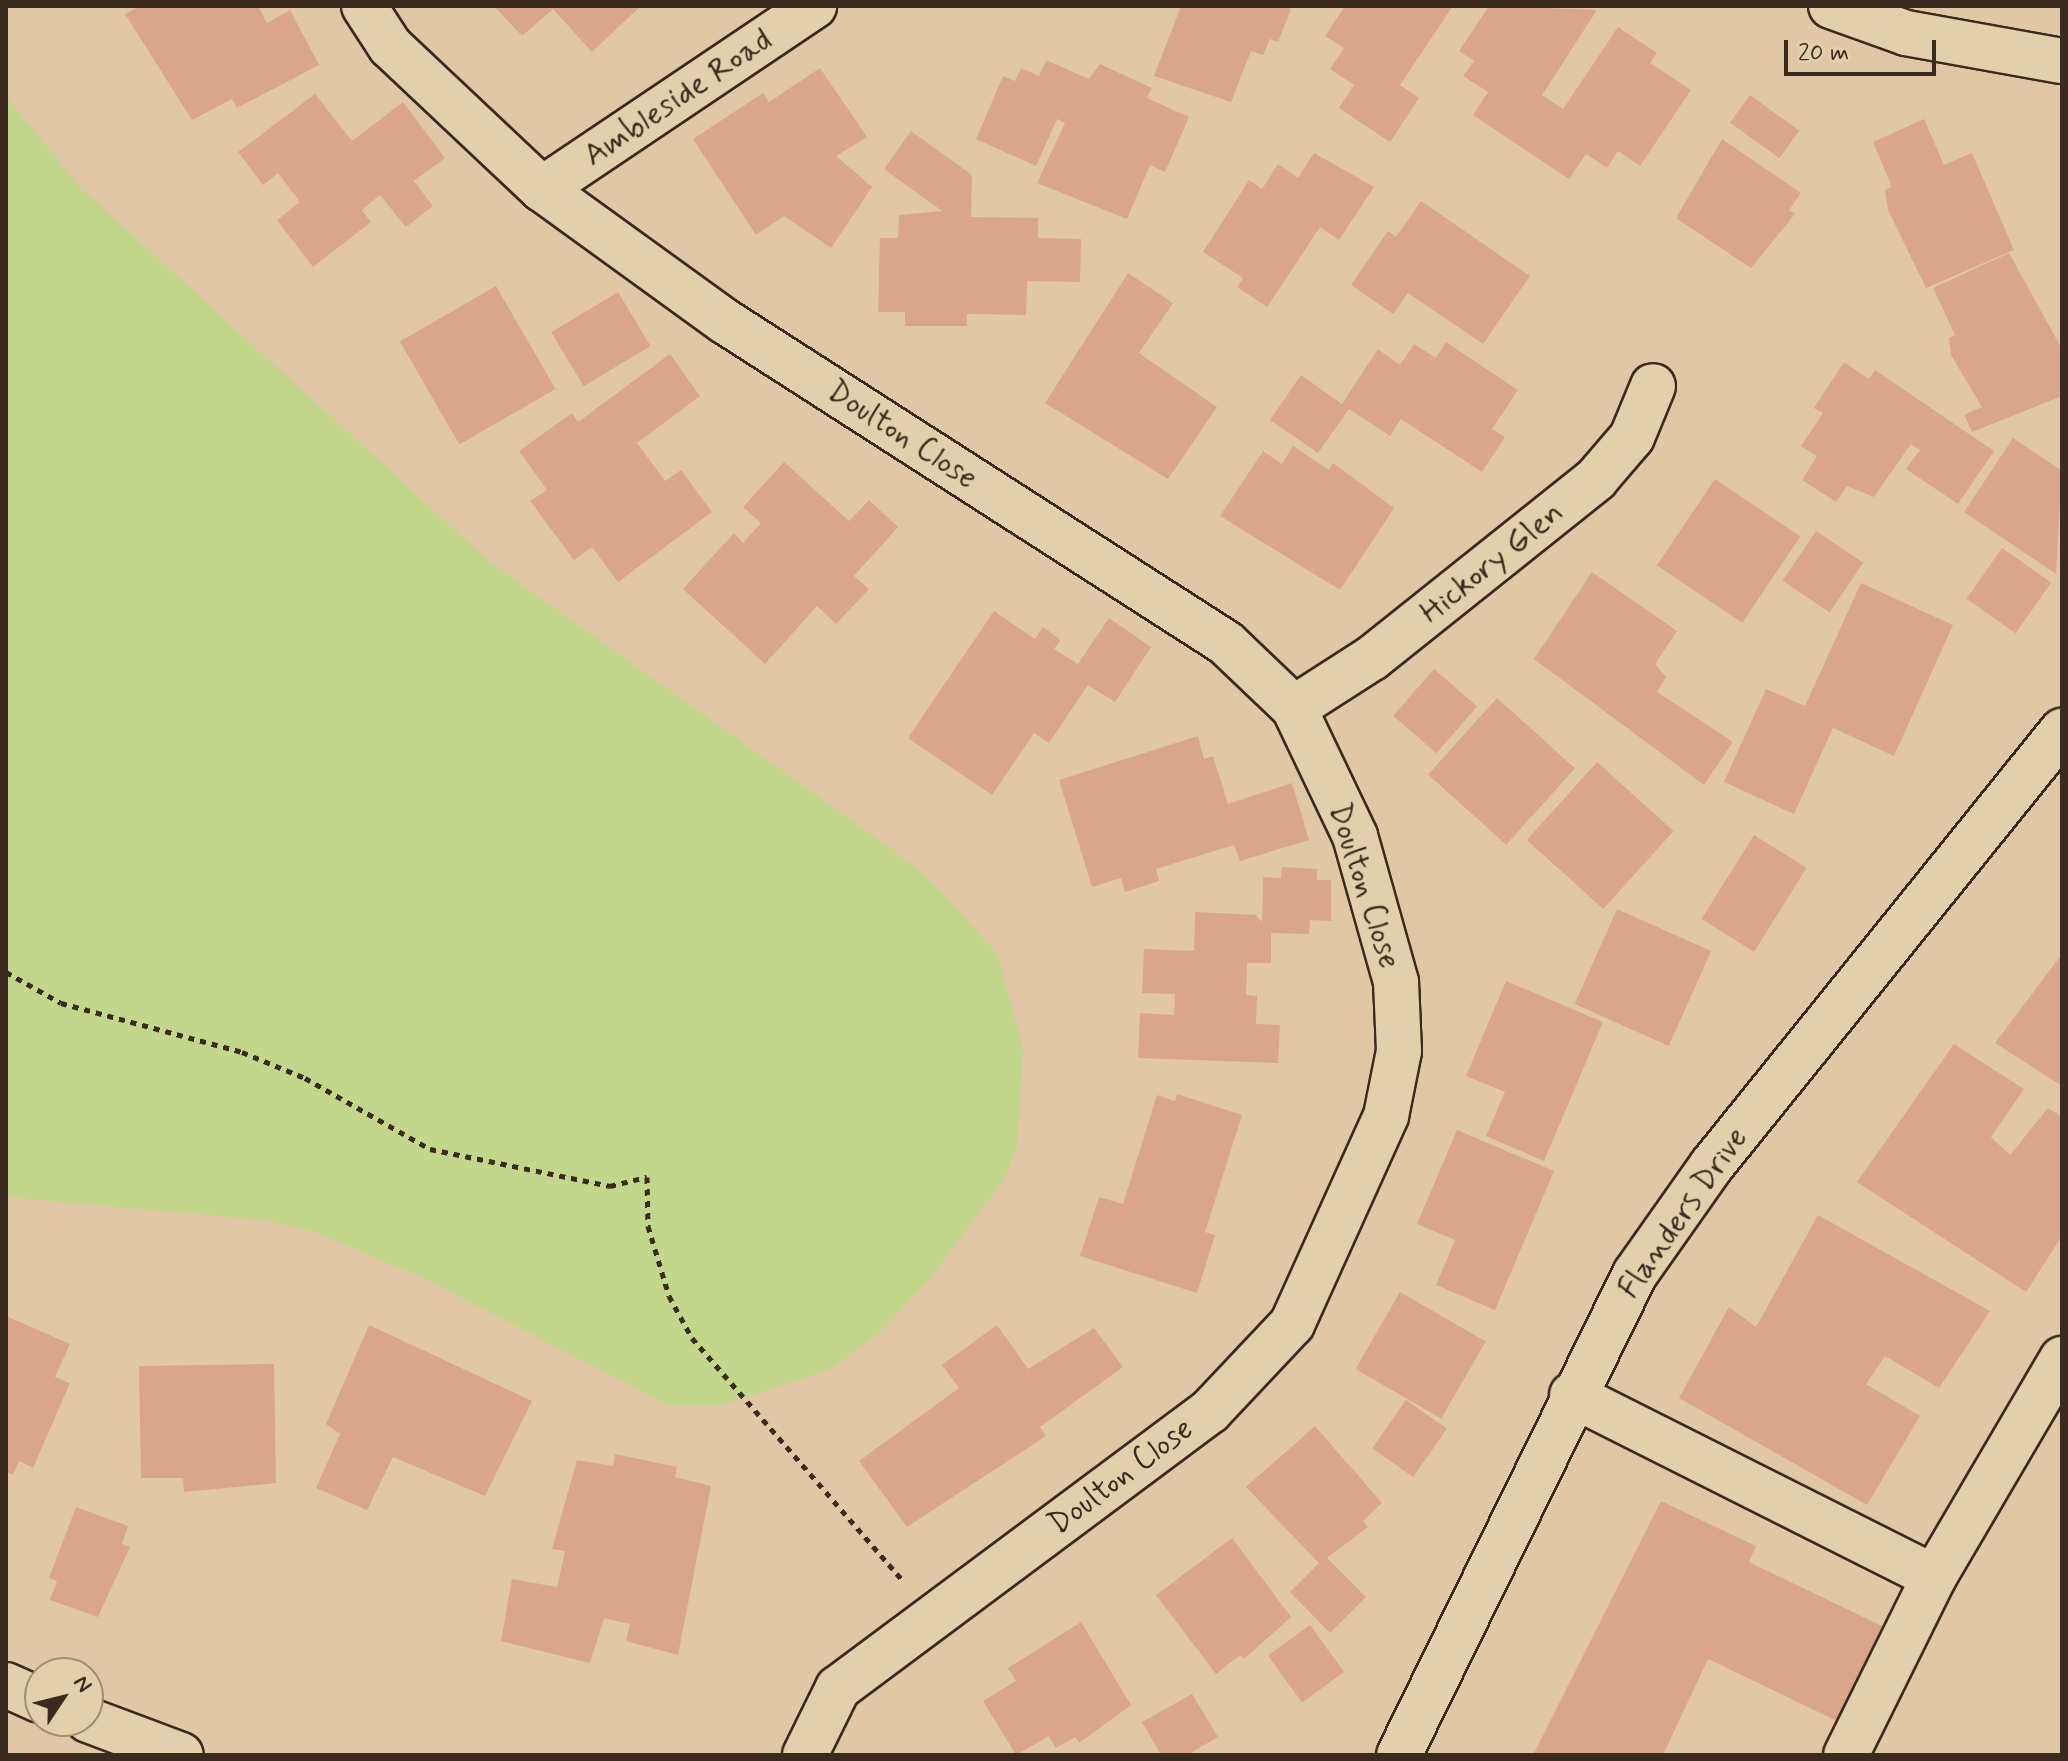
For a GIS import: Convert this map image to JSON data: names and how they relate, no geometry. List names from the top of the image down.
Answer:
{
  "streets": {
    "street": [
      "Ambleside Road",
      "Doulton Close",
      "Hickory Glen",
      "Flanders Drive"
    ]
  },
  "crossings": [
    ["Ambleside Road", "Doulton Close"],
    ["Doulton Close", "Hickory Glen"]
  ],
  "scale_bar": "20 m",
  "north": "top right"
}
